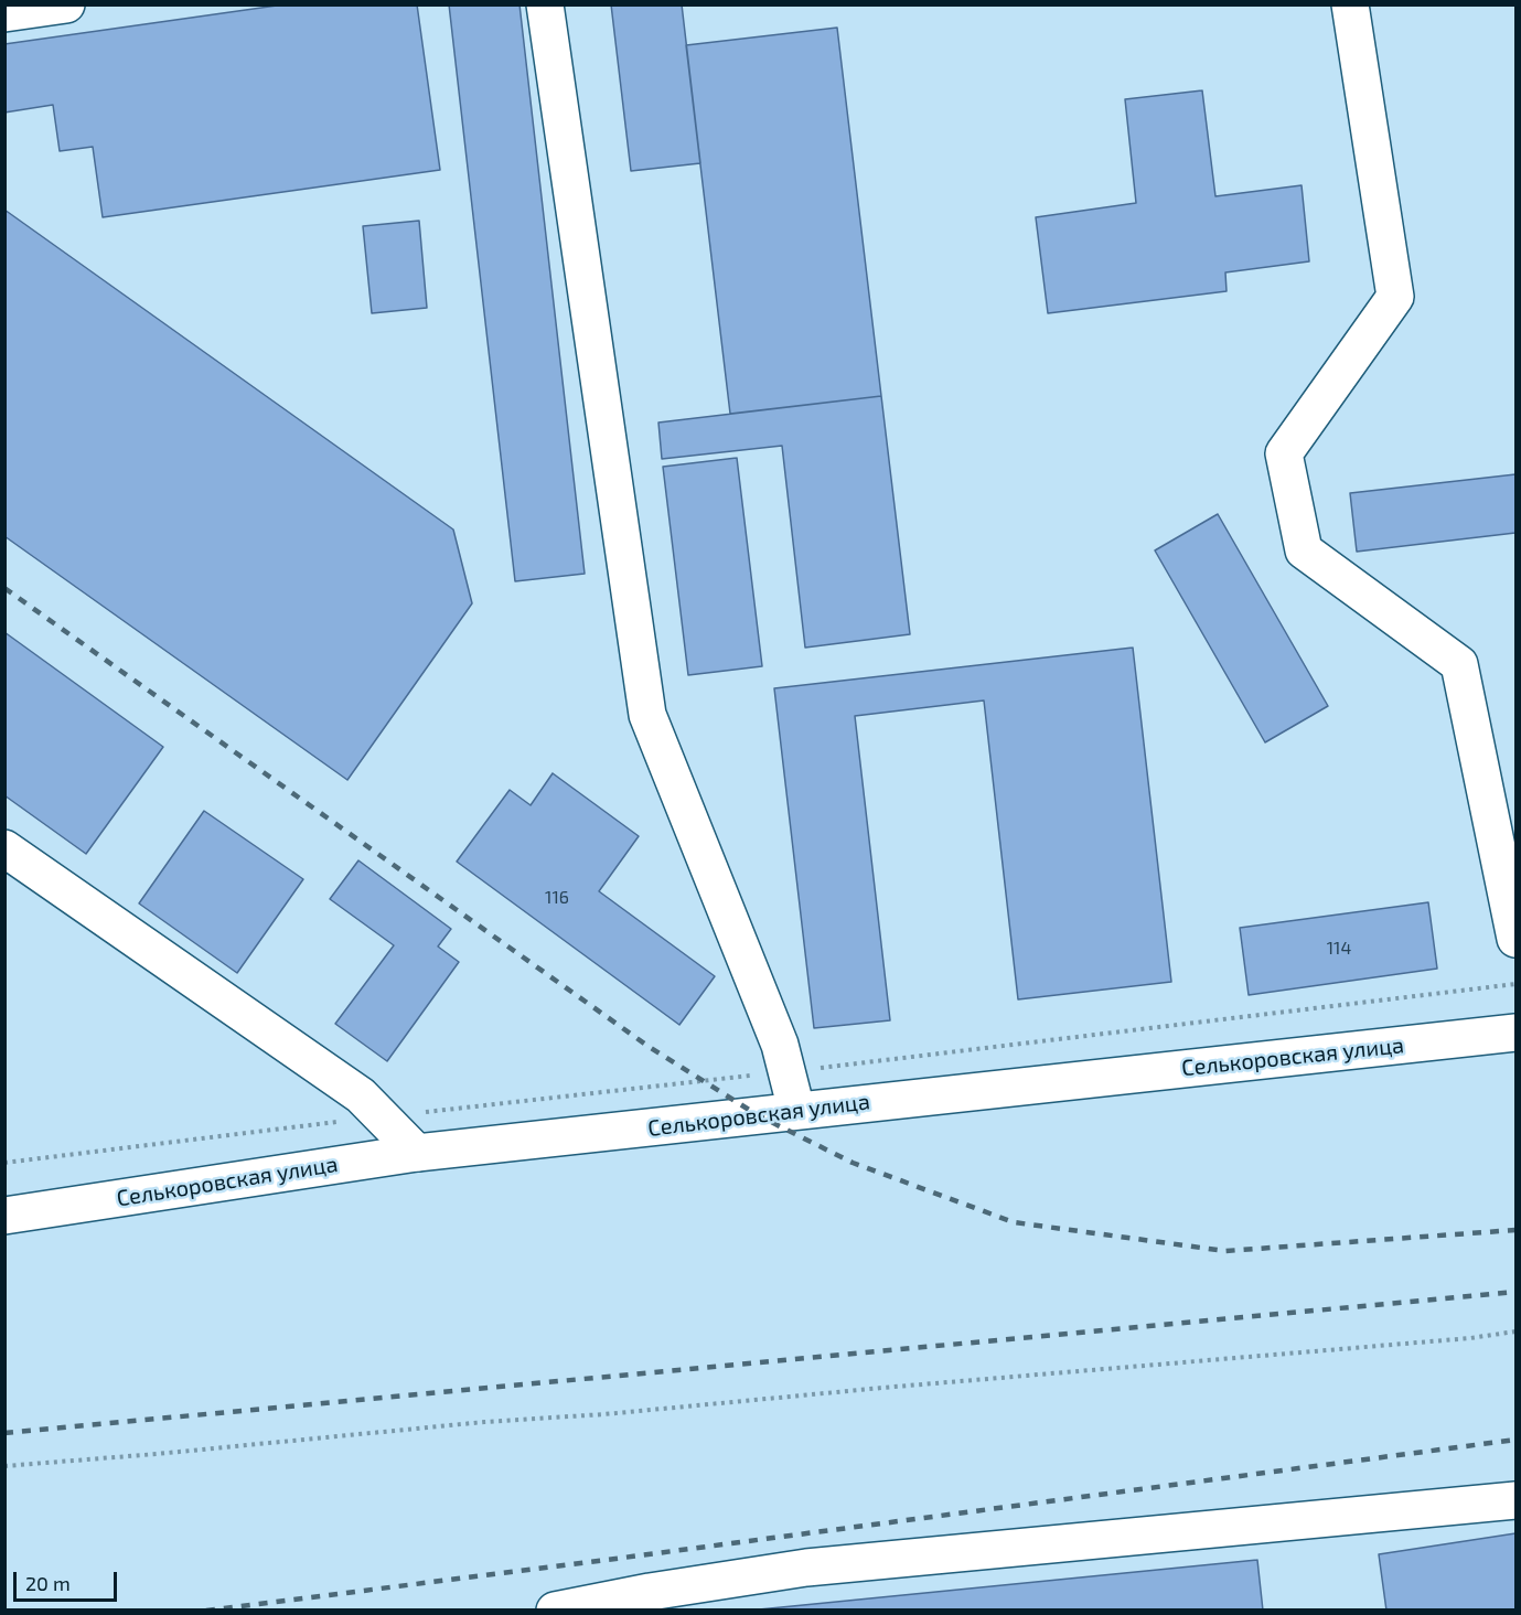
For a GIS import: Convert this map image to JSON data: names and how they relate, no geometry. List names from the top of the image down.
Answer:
{
  "streets": {
    "main road": ["Селькоровская улица"]
  },
  "house_numbers": ["116", "114"],
  "scale_bar": "20 m"
}
